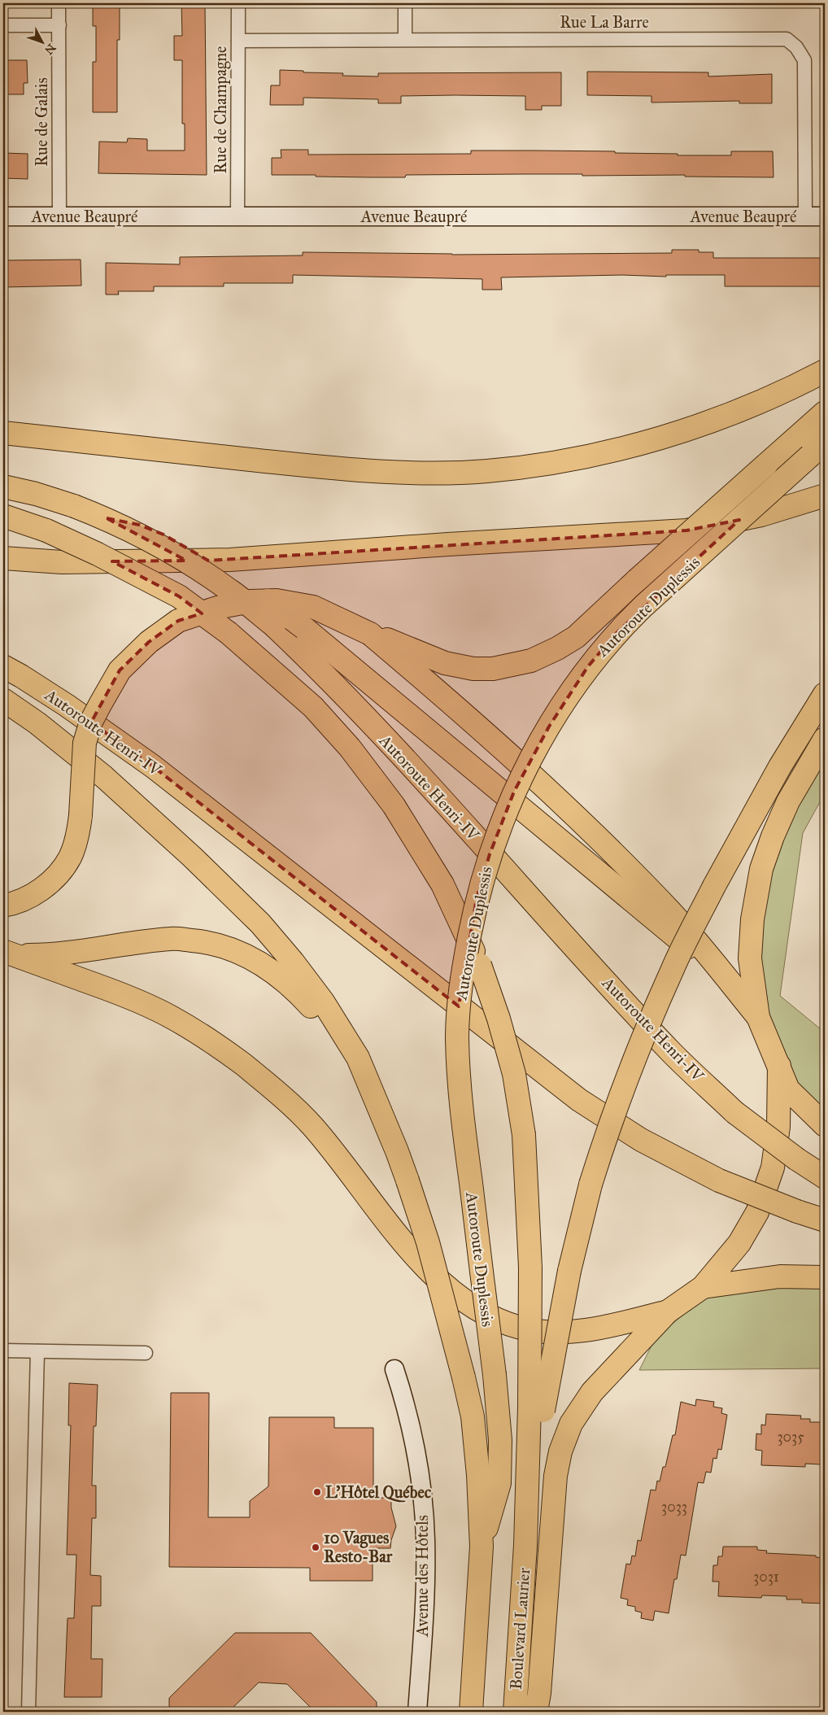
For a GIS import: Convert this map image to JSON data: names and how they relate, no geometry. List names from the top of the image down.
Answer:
{
  "streets": {
    "highway": ["Autoroute Duplessis", "Autoroute Henri-IV", "Boulevard Laurier"],
    "street": [
      "Rue La Barre",
      "Rue de Champagne",
      "Rue de Galais",
      "Avenue Beaupré",
      "Avenue des Hôtels"
    ]
  },
  "crossings": [
    ["Rue La Barre", "Rue de Champagne"],
    ["Rue La Barre", "Avenue Beaupré"],
    ["Rue de Champagne", "Avenue Beaupré"],
    ["Rue de Galais", "Avenue Beaupré"]
  ],
  "places": ["L'Hôtel Québec", "10 Vagues Resto-Bar"],
  "house_numbers": ["3035", "3033", "3031"],
  "north": "bottom right"
}
